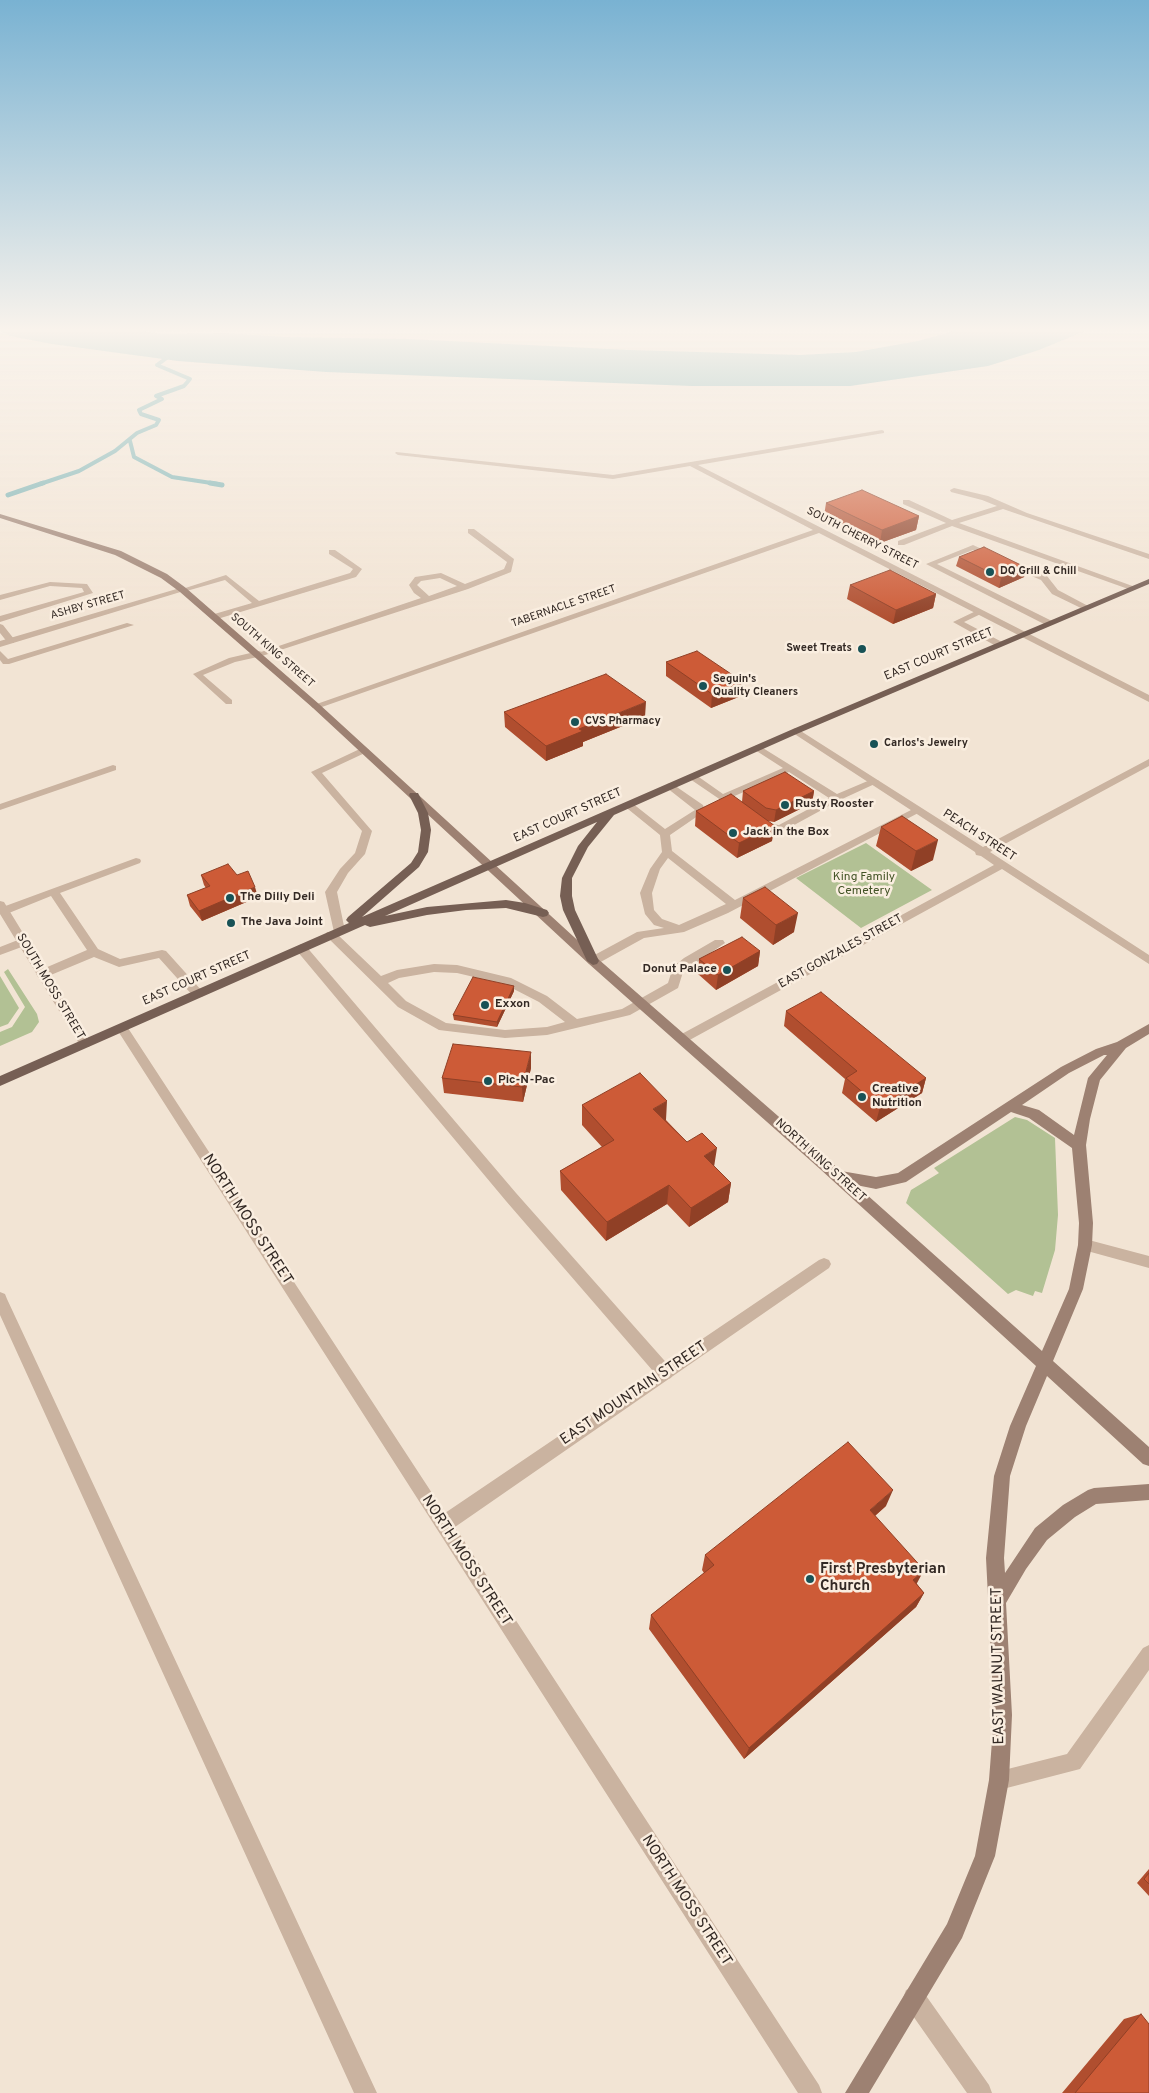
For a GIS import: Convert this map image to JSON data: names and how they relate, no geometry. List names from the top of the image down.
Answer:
{
  "streets": {
    "main road": [
      "SOUTH KING STREET",
      "EAST COURT STREET",
      "NORTH KING STREET",
      "EAST WALNUT STREET"
    ],
    "street": [
      "SOUTH CHERRY STREET",
      "ASHBY STREET",
      "TABERNACLE STREET",
      "PEACH STREET",
      "EAST GONZALES STREET",
      "SOUTH MOSS STREET",
      "NORTH MOSS STREET",
      "EAST MOUNTAIN STREET"
    ]
  },
  "crossings": [
    ["SOUTH CHERRY STREET", "TABERNACLE STREET"],
    ["SOUTH CHERRY STREET", "EAST COURT STREET"],
    ["ASHBY STREET", "SOUTH KING STREET"],
    ["TABERNACLE STREET", "SOUTH KING STREET"],
    ["SOUTH KING STREET", "EAST COURT STREET"],
    ["SOUTH KING STREET", "NORTH KING STREET"],
    ["EAST COURT STREET", "PEACH STREET"],
    ["EAST COURT STREET", "SOUTH MOSS STREET"],
    ["EAST COURT STREET", "NORTH KING STREET"],
    ["EAST COURT STREET", "NORTH MOSS STREET"],
    ["PEACH STREET", "EAST GONZALES STREET"],
    ["EAST GONZALES STREET", "NORTH KING STREET"],
    ["NORTH KING STREET", "EAST WALNUT STREET"],
    ["NORTH MOSS STREET", "EAST MOUNTAIN STREET"]
  ],
  "parks": ["King Family Cemetery"],
  "places": [
    "DQ Grill & Chill",
    "Sweet Treats",
    "Seguin's Quality Cleaners",
    "CVS Pharmacy",
    "Carlos's Jewelry",
    "Rusty Rooster",
    "Jack in the Box",
    "The Dilly Deli",
    "The Java Joint",
    "Donut Palace",
    "Exxon",
    "Pic-N-Pac",
    "Creative Nutrition",
    "First Presbyterian Church"
  ]
}
